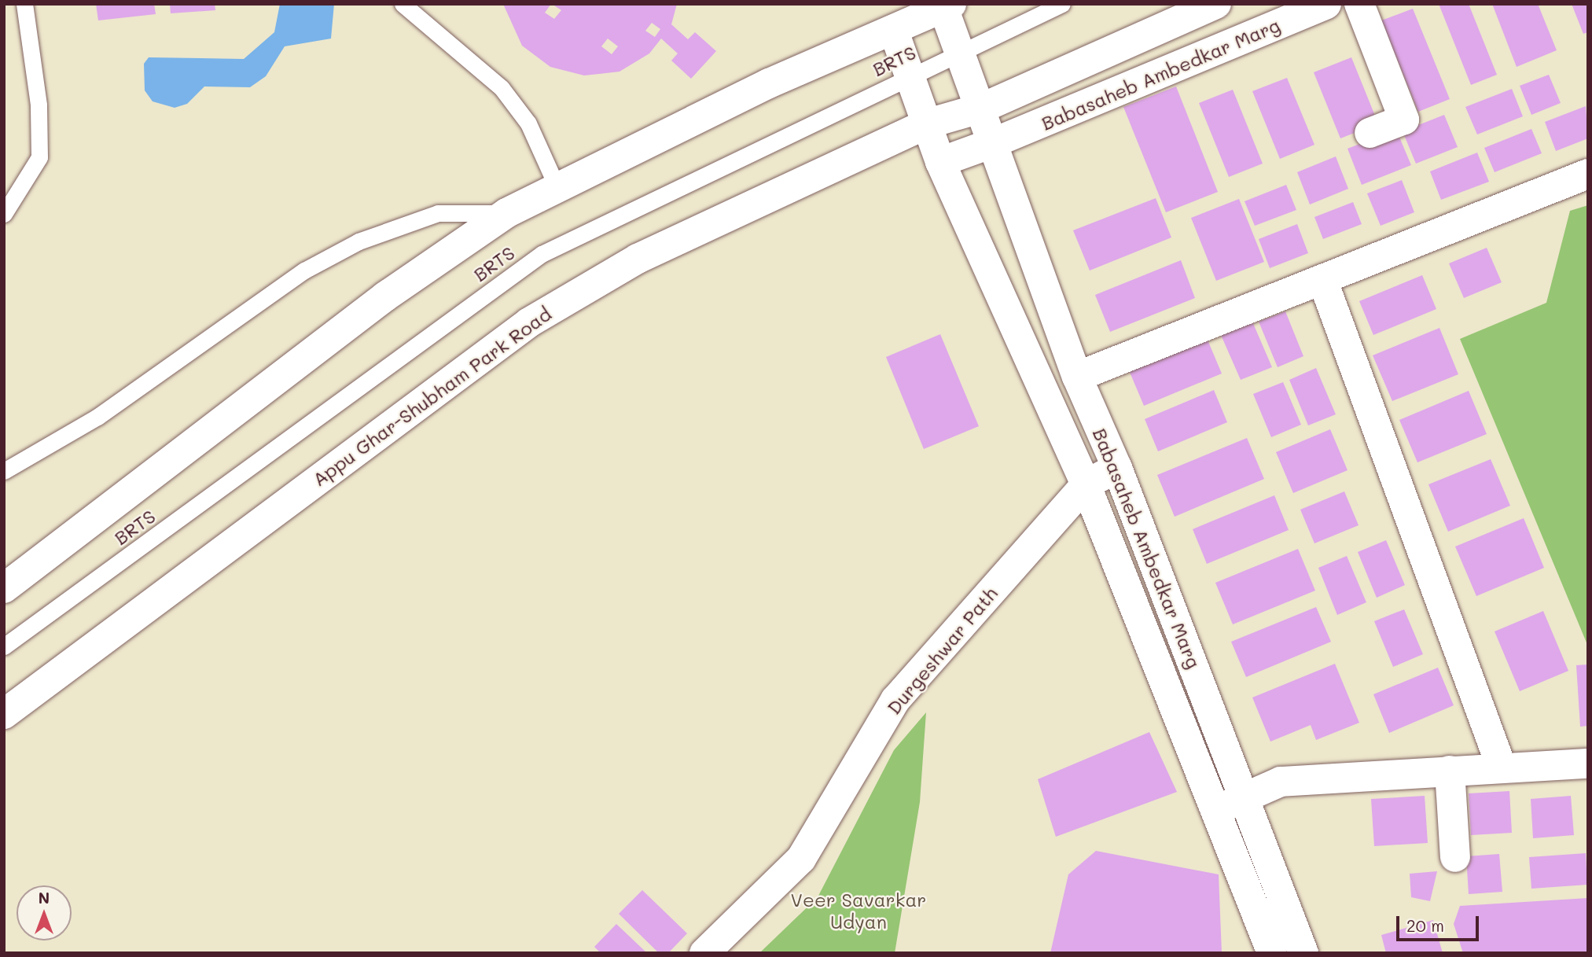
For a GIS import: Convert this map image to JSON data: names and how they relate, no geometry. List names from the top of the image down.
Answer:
{
  "streets": {
    "main road": ["Babasaheb Ambedkar Marg", "Appu Ghar-Shubham Park Road", "Durgeshwar Path"],
    "lane": ["BRTS"]
  },
  "crossings": [
    ["BRTS", "Babasaheb Ambedkar Marg"],
    ["Babasaheb Ambedkar Marg", "Appu Ghar-Shubham Park Road"],
    ["Babasaheb Ambedkar Marg", "Durgeshwar Path"]
  ],
  "parks": ["Veer Savarkar Udyan"],
  "scale_bar": "20 m",
  "north": "top"
}
